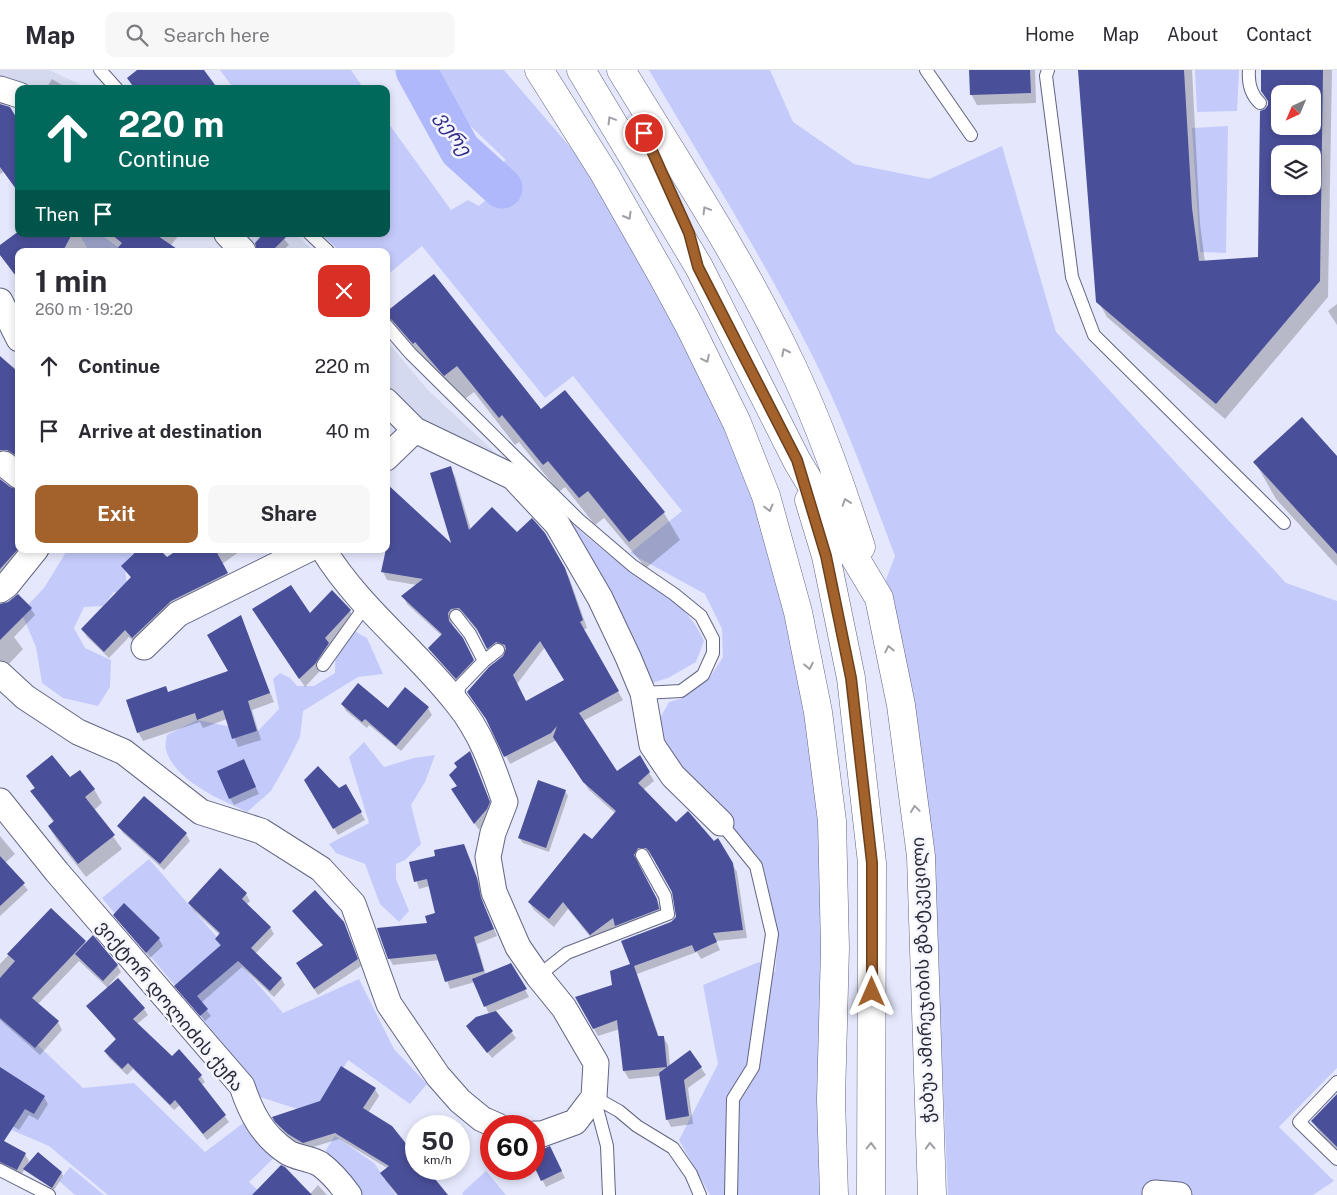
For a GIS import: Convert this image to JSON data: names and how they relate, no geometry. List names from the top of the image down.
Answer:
{
  "streets": {
    "main road": ["ჭაბუა ამირეჯიბის გზატკეცილი"],
    "street": ["ვიქტორ დოლიძის ქუჩა"]
  },
  "water": ["ვერე"],
  "north": "bottom left",
  "page": {
    "header": "Map",
    "search": "Search here",
    "nav": [
      "Home",
      "Map",
      "About",
      "Contact"
    ],
    "turn": ["220 m", "Continue"],
    "then": "Then",
    "heading": ["1 min", "260 m · 19:20"],
    "list": [
      {
        "name": "Continue",
        "value": "220 m"
      },
      {
        "name": "Arrive at destination",
        "value": "40 m"
      }
    ],
    "buttons": ["Exit", "Share"],
    "speed": "50 km/h",
    "limit": "60"
  }
}
